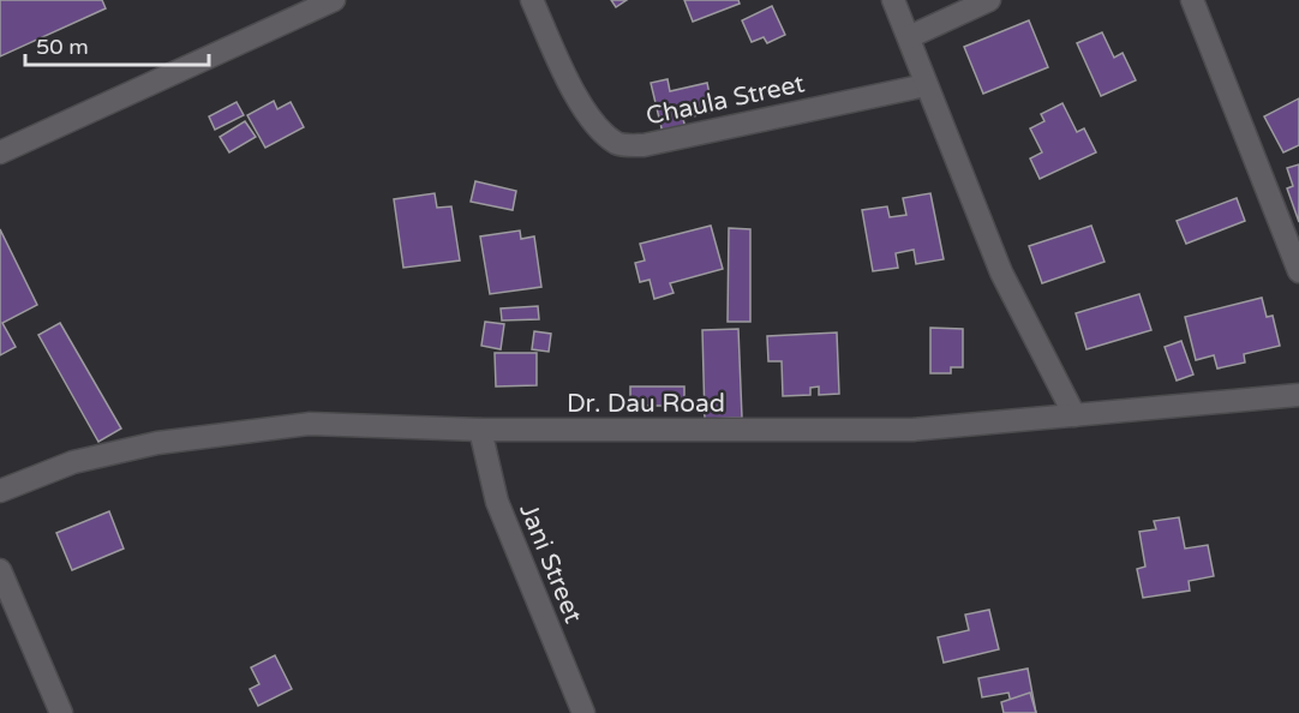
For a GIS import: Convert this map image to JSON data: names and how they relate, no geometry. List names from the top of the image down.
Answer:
{
  "streets": {
    "street": ["Chaula Street", "Dr. Dau Road", "Jani Street"]
  },
  "crossings": [
    ["Dr. Dau Road", "Jani Street"]
  ],
  "scale_bar": "50 m"
}
